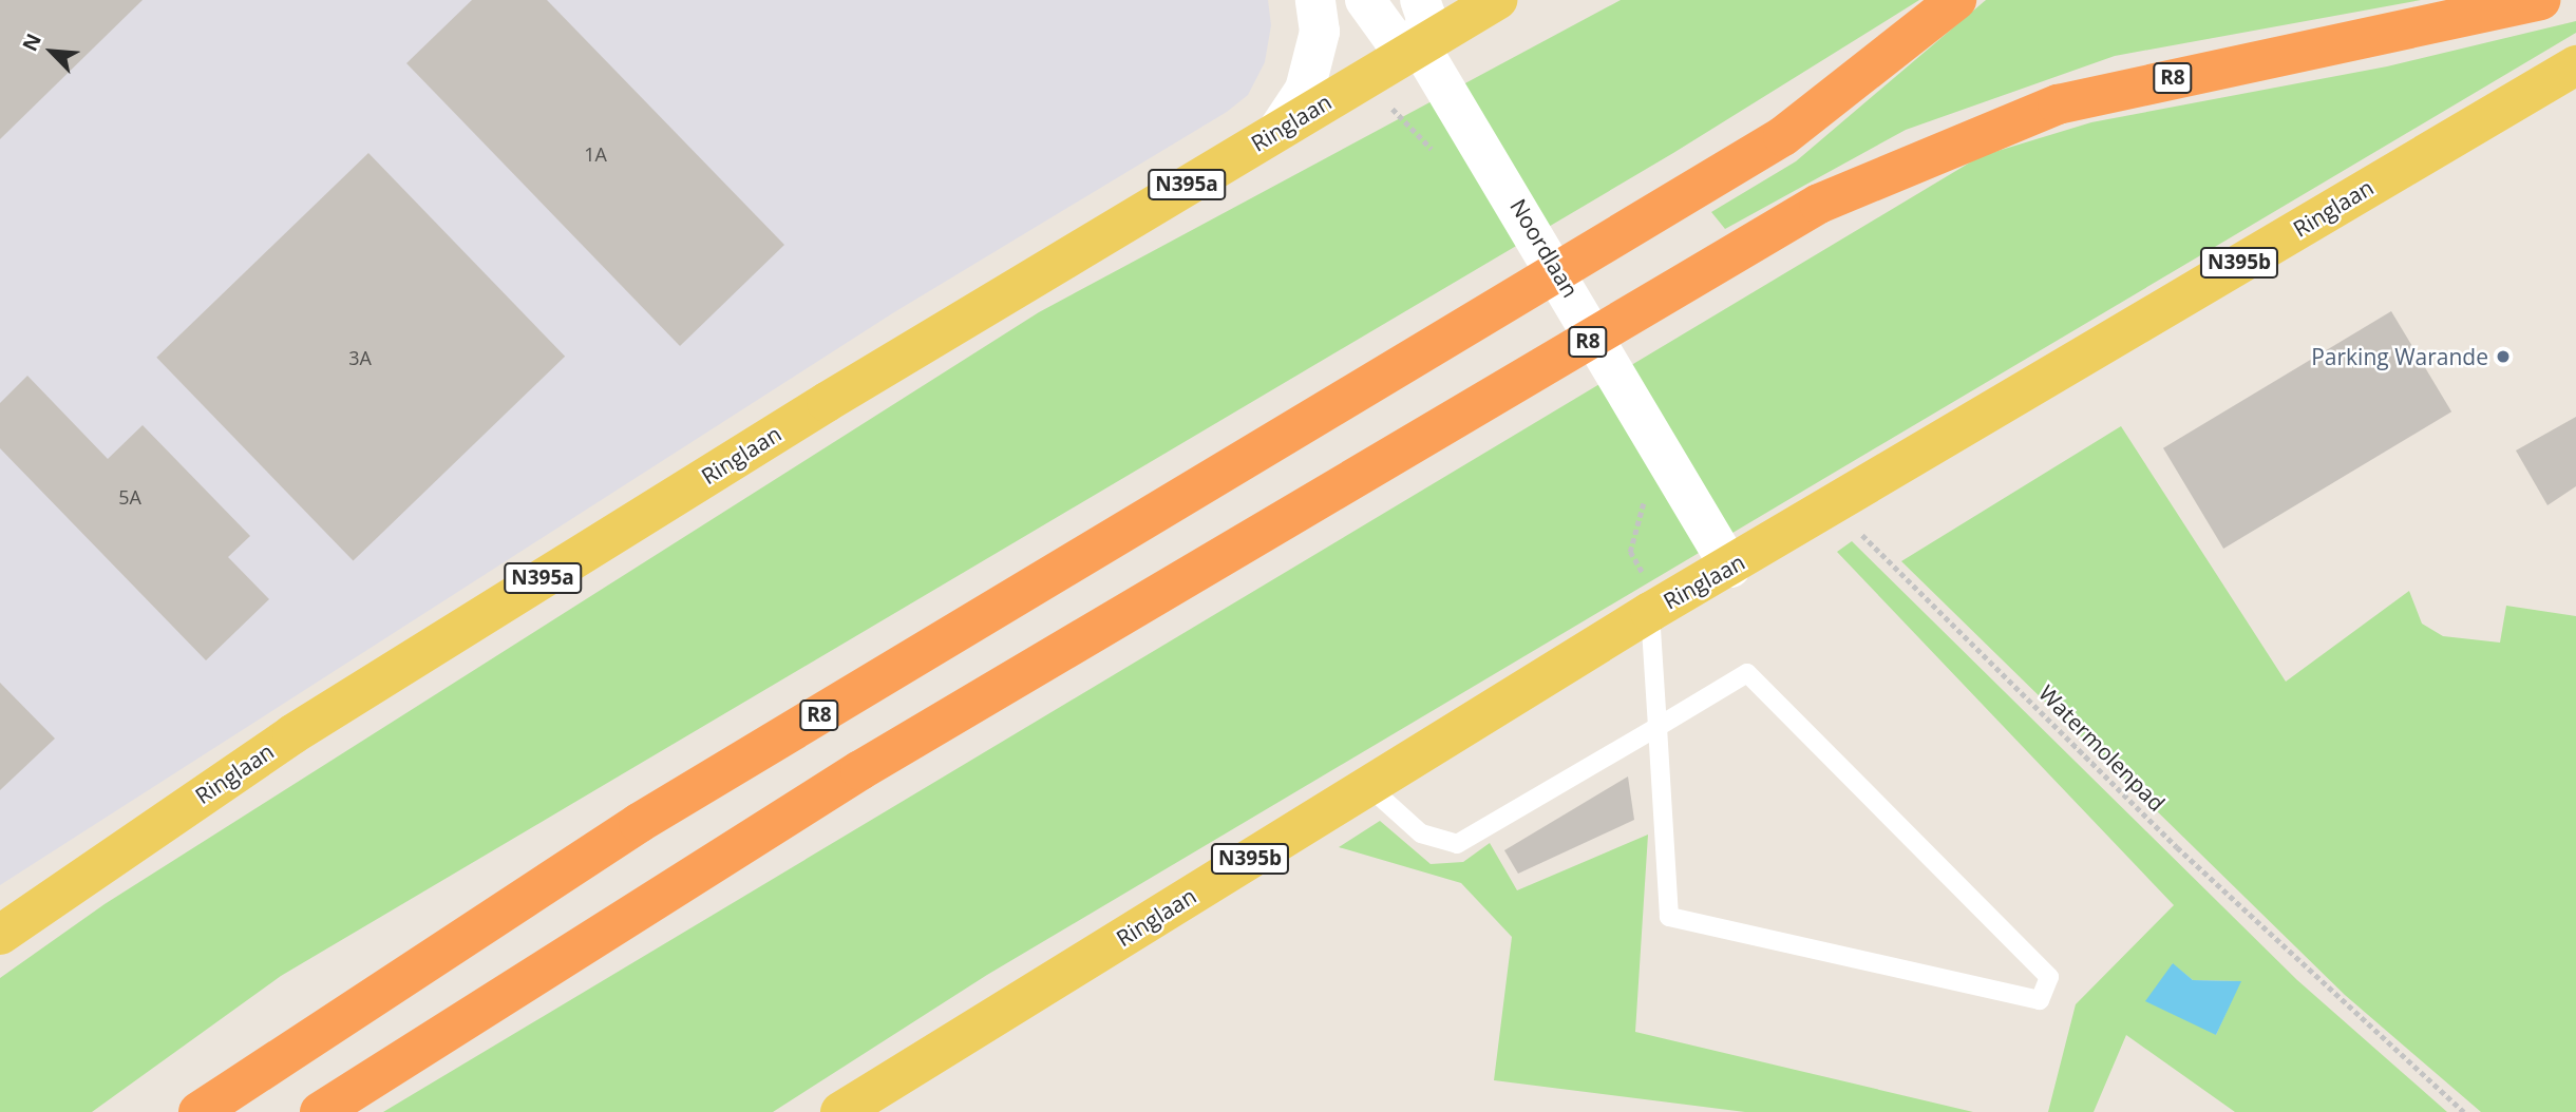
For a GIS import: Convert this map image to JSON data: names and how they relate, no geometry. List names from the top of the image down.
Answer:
{
  "streets": {
    "highway": ["R8"],
    "main road": ["Ringlaan", "N395a", "N395b"],
    "street": ["Noordlaan"],
    "path": ["Watermolenpad"]
  },
  "crossings": [
    ["Ringlaan", "Noordlaan"]
  ],
  "places": ["Parking Warande"],
  "house_numbers": ["1A", "3A", "5A"],
  "north": "top left"
}
